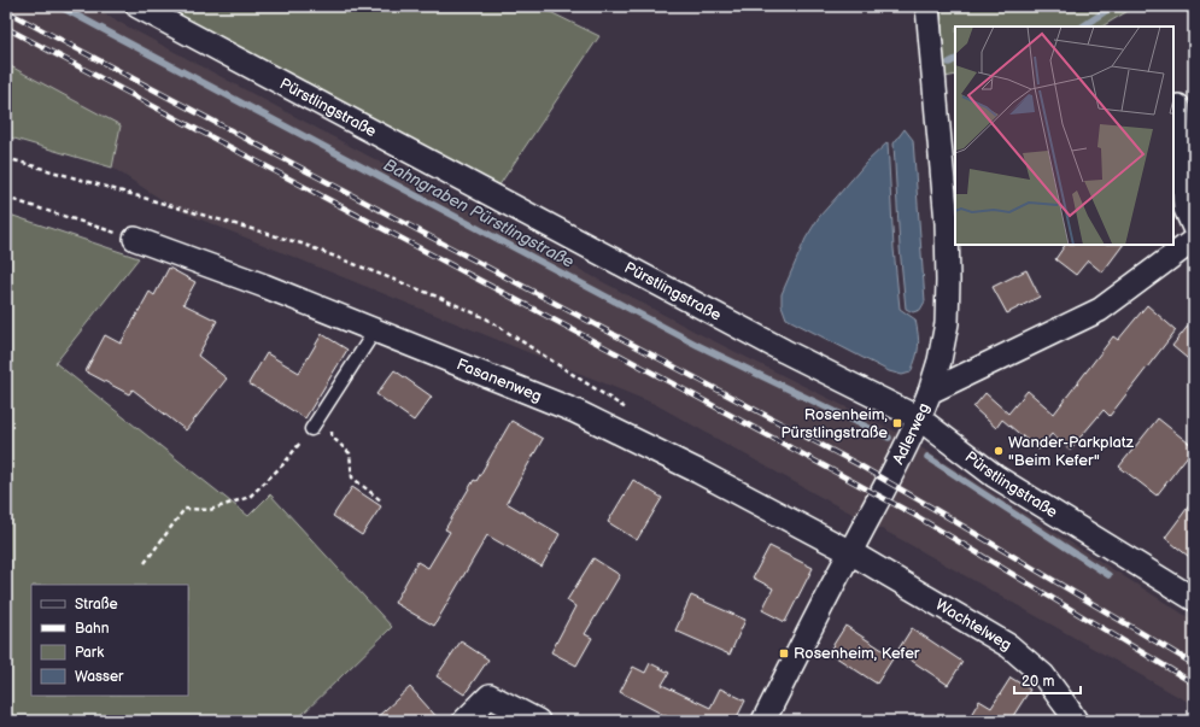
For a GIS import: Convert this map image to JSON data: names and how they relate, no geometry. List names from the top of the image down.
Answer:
{
  "streets": {
    "street": [
      "Pürstlingstraße",
      "Fasanenweg",
      "Adlerweg",
      "Wachtelweg"
    ]
  },
  "crossings": [
    ["Pürstlingstraße", "Adlerweg"],
    ["Fasanenweg", "Adlerweg"],
    ["Fasanenweg", "Wachtelweg"],
    ["Adlerweg", "Wachtelweg"]
  ],
  "water": ["Bahngraben Pürstlingstraße"],
  "places": {
    "transit": ["Rosenheim, Pürstlingstraße", "Rosenheim, Kefer"],
    "other": ["Wander-Parkplatz \"Beim Kefer\""]
  },
  "legend": [
    "Straße",
    "Bahn",
    "Park",
    "Wasser"
  ],
  "scale_bar": "20 m"
}
